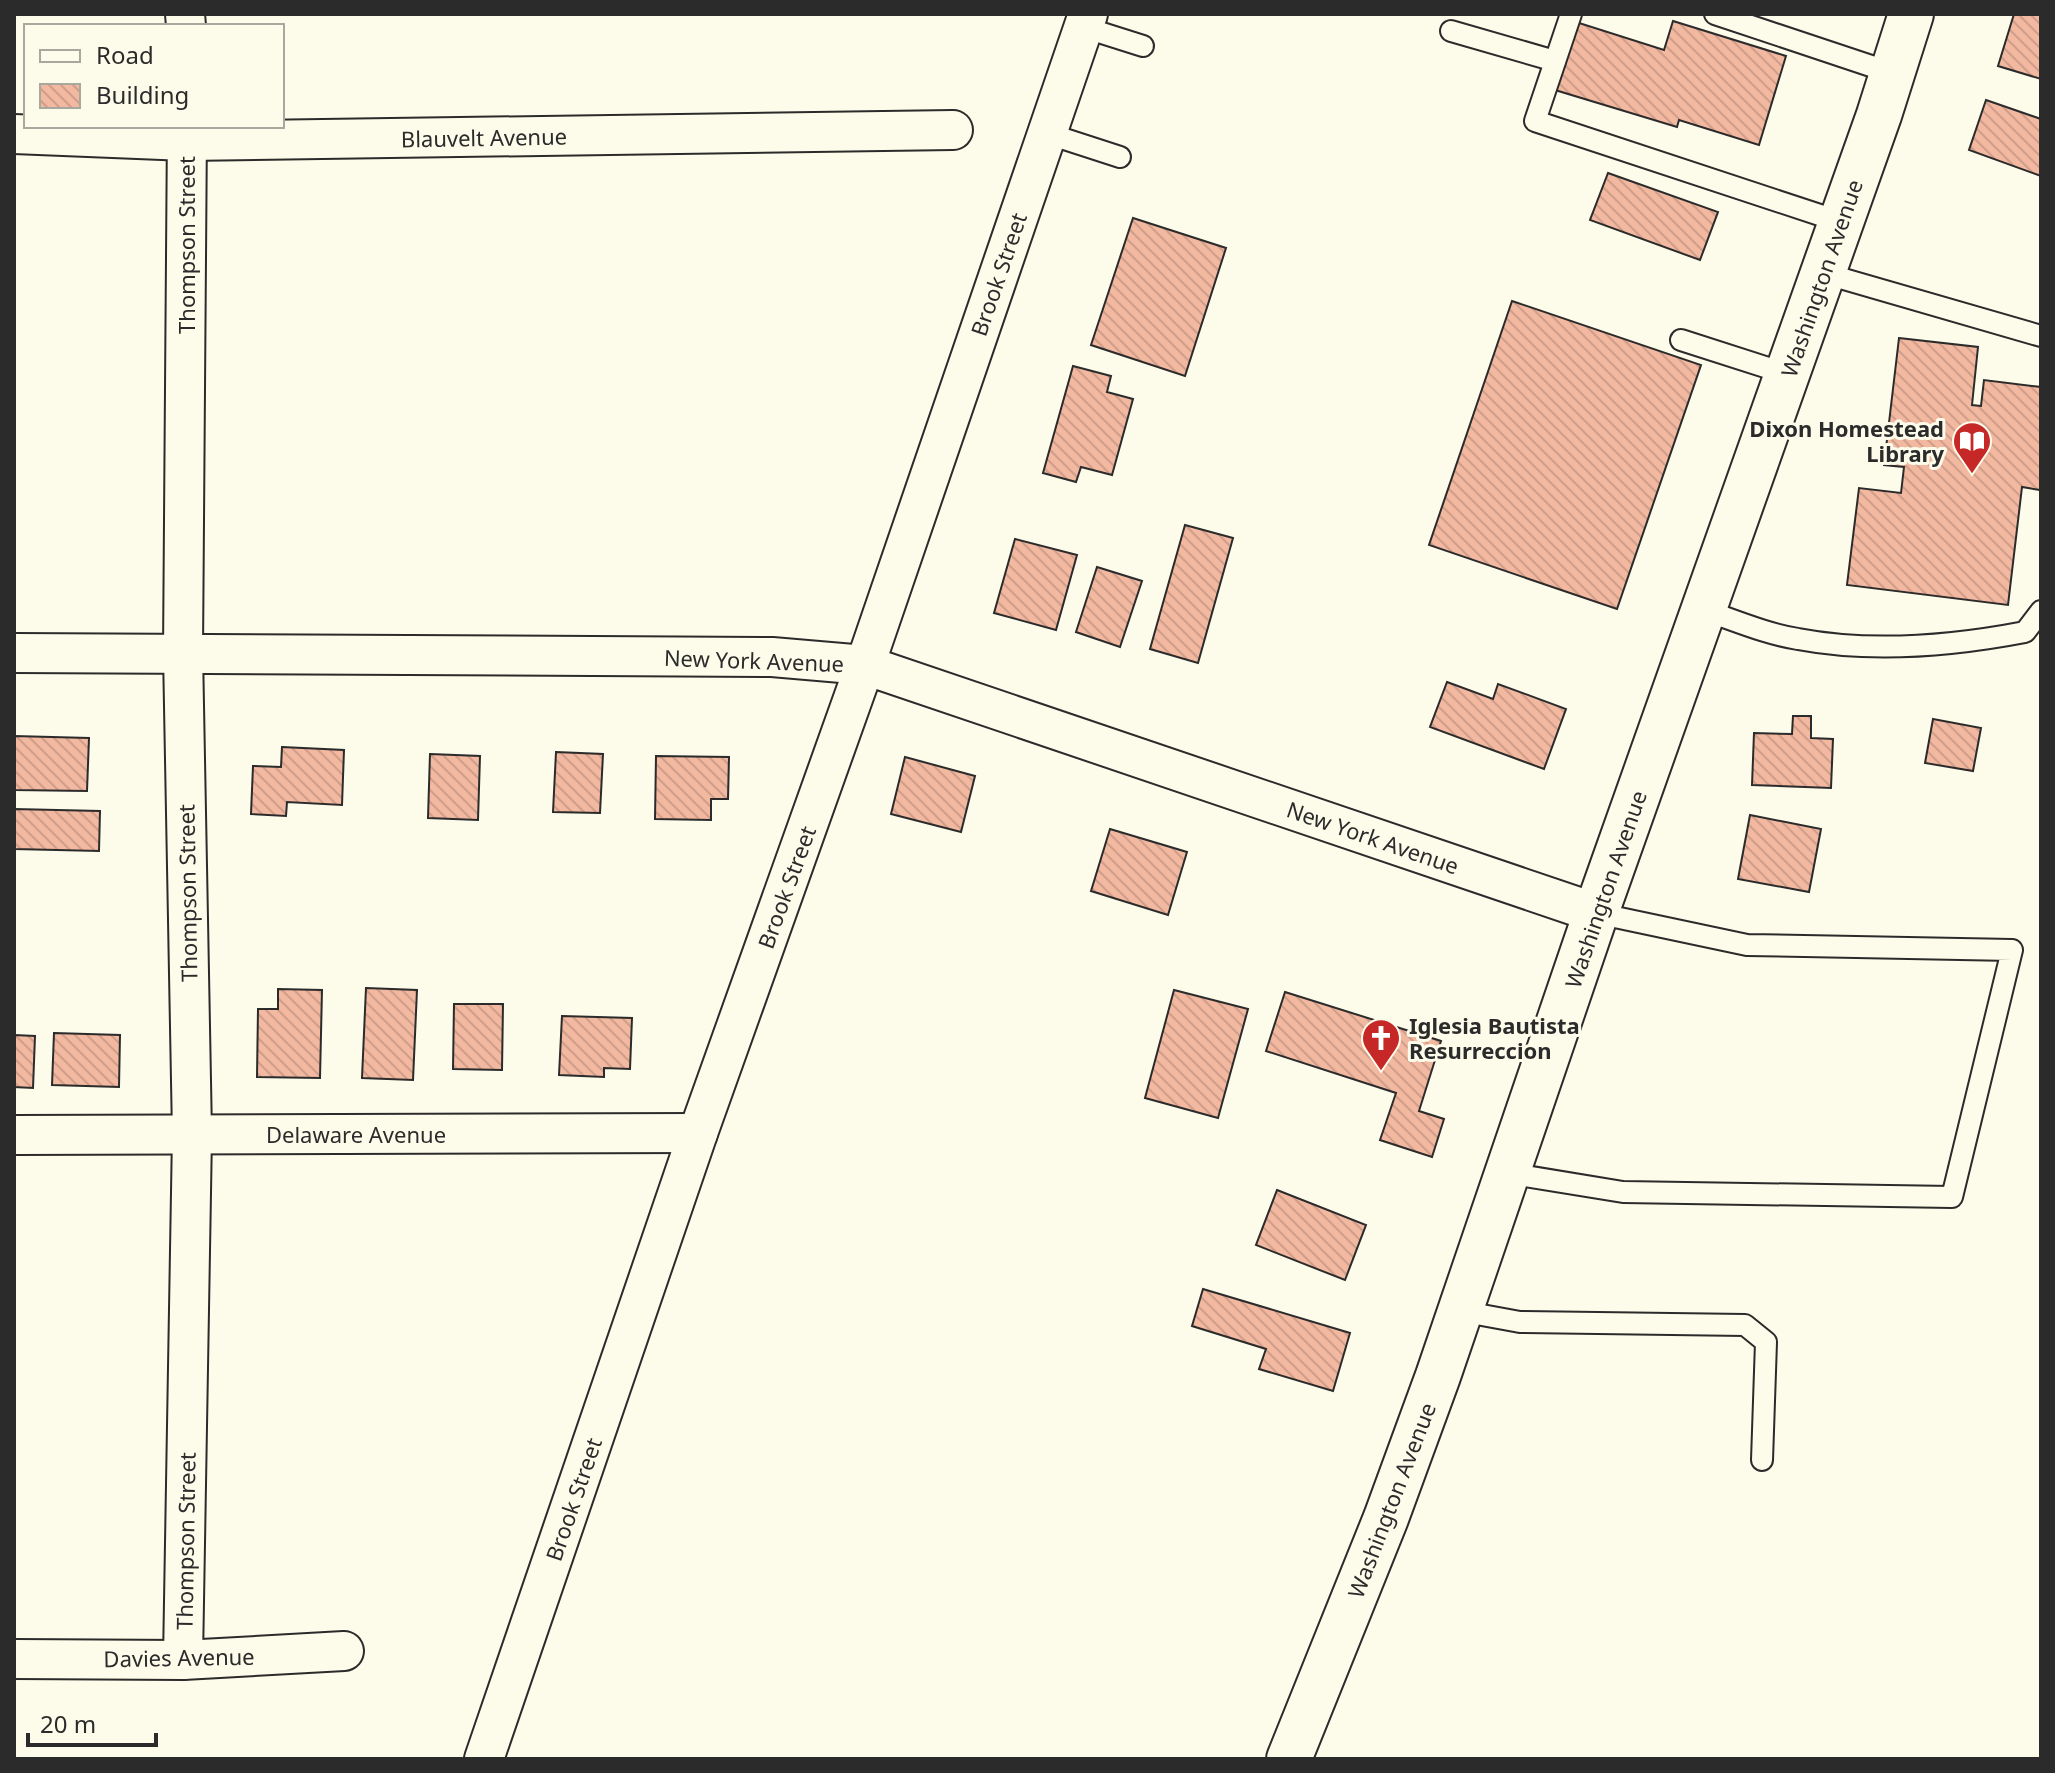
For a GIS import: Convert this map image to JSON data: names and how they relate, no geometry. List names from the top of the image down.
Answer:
{
  "streets": {
    "main road": ["Washington Avenue"],
    "street": [
      "Blauvelt Avenue",
      "Thompson Street",
      "Brook Street",
      "New York Avenue",
      "Delaware Avenue",
      "Davies Avenue"
    ]
  },
  "crossings": [
    ["Blauvelt Avenue", "Thompson Street"],
    ["Thompson Street", "New York Avenue"],
    ["Thompson Street", "Delaware Avenue"],
    ["Thompson Street", "Davies Avenue"],
    ["Brook Street", "New York Avenue"],
    ["Brook Street", "Delaware Avenue"],
    ["Washington Avenue", "New York Avenue"]
  ],
  "places": {
    "library": ["Dixon Homestead Library"],
    "church": ["Iglesia Bautista Resurreccion"]
  },
  "legend": ["Road", "Building"],
  "scale_bar": "20 m"
}
